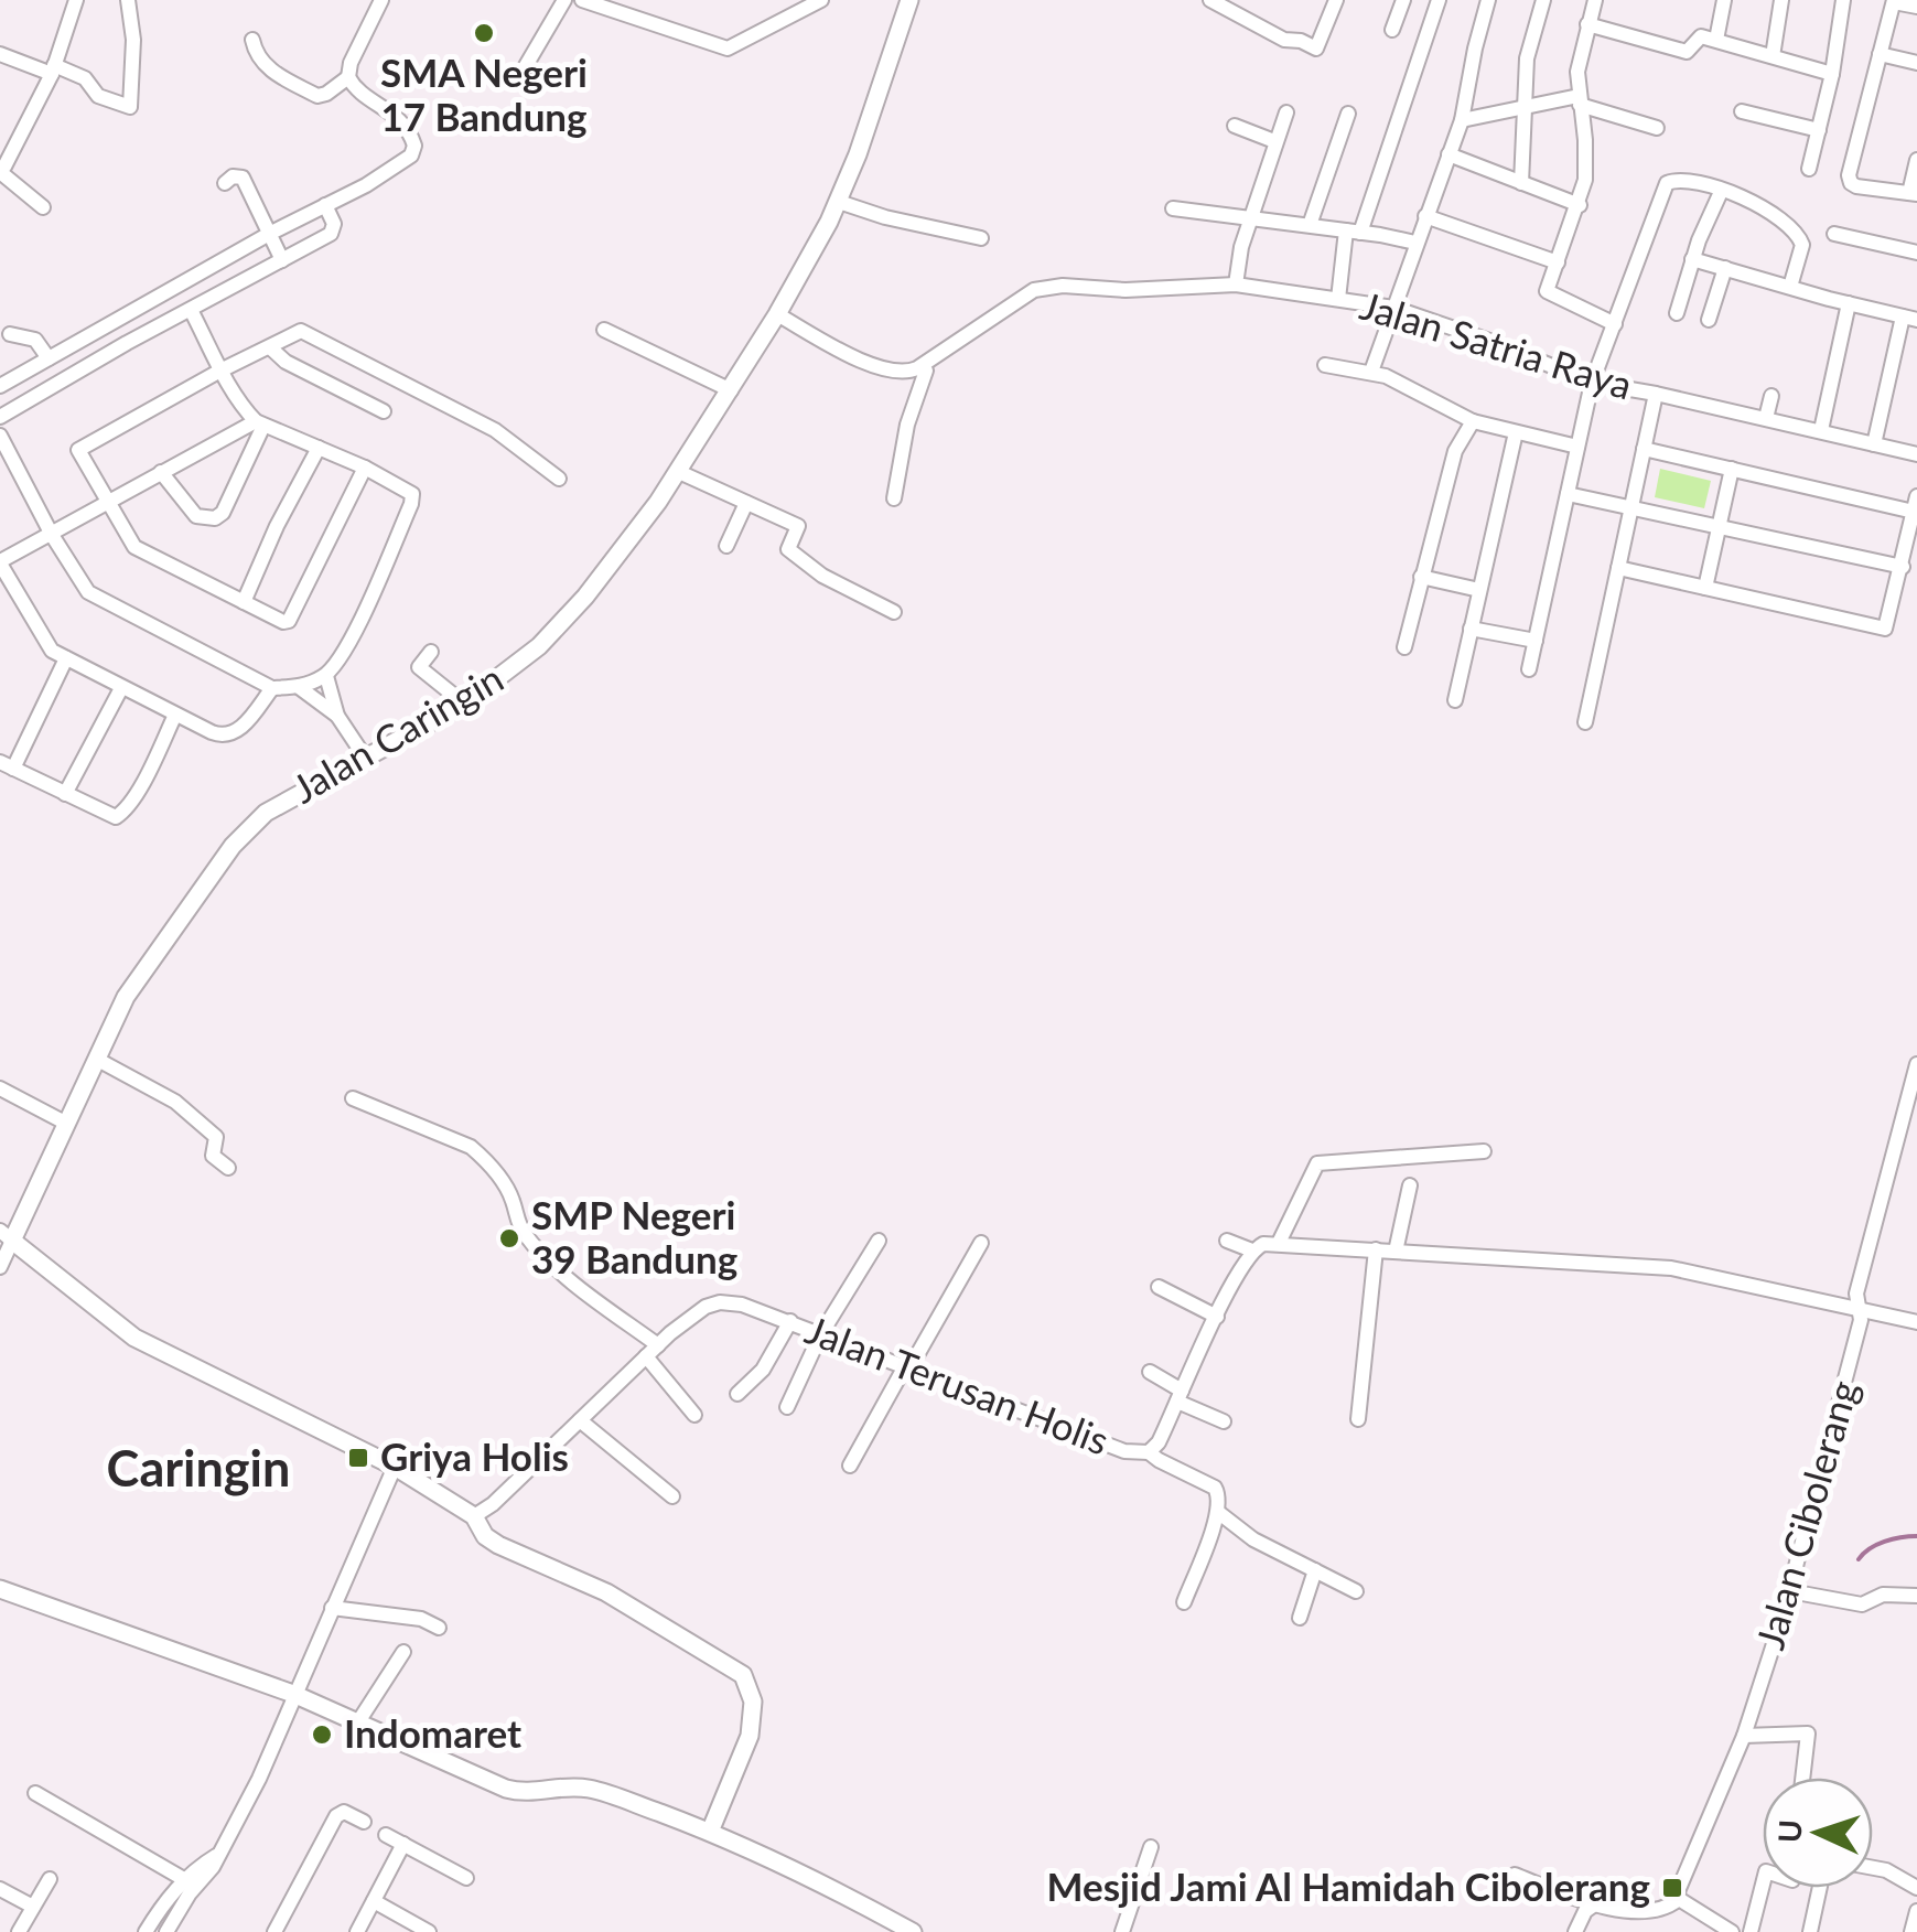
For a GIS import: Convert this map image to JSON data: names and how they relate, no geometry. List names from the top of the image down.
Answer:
{
  "streets": {
    "main road": ["Jalan Caringin"],
    "street": ["Jalan Satria Raya", "Jalan Terusan Holis", "Jalan Cibolerang"]
  },
  "crossings": [
    ["Jalan Satria Raya", "Jalan Caringin"]
  ],
  "districts": ["Caringin"],
  "places": {
    "other": ["SMA Negeri 17 Bandung", "SMP Negeri 39 Bandung", "Indomaret"],
    "transit": ["Griya Holis", "Mesjid Jami Al Hamidah Cibolerang"]
  },
  "north": "left"
}
